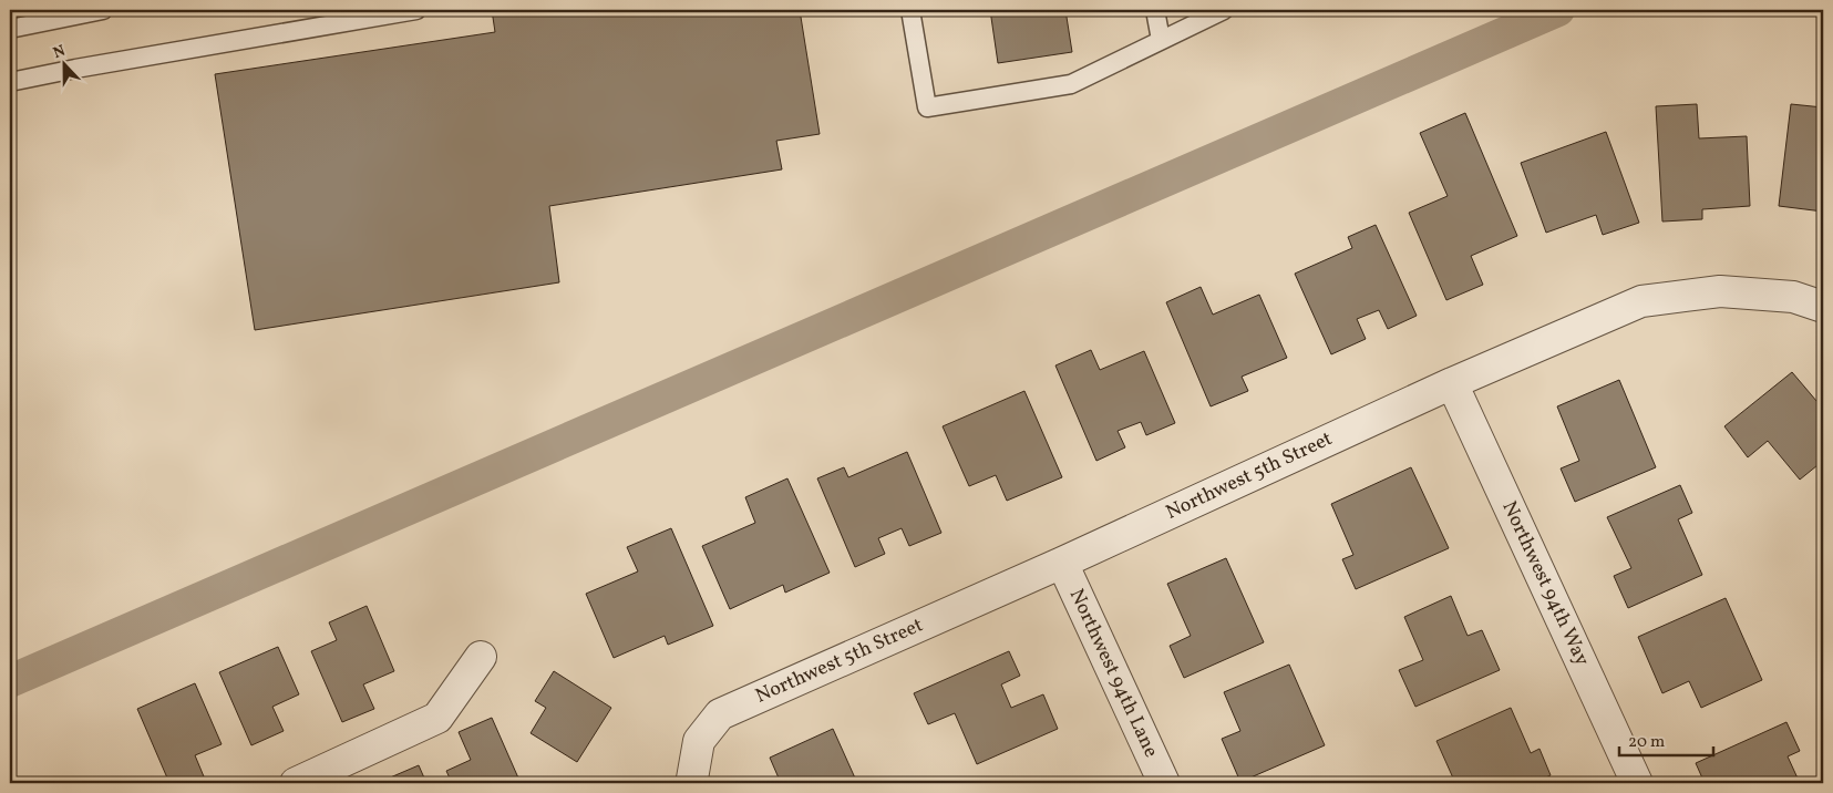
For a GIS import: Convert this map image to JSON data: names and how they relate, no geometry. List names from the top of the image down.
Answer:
{
  "streets": {
    "street": ["Northwest 5th Street", "Northwest 94th Way", "Northwest 94th Lane"]
  },
  "crossings": [
    ["Northwest 5th Street", "Northwest 94th Way"],
    ["Northwest 5th Street", "Northwest 94th Lane"]
  ],
  "scale_bar": "20 m",
  "north": "top"
}
